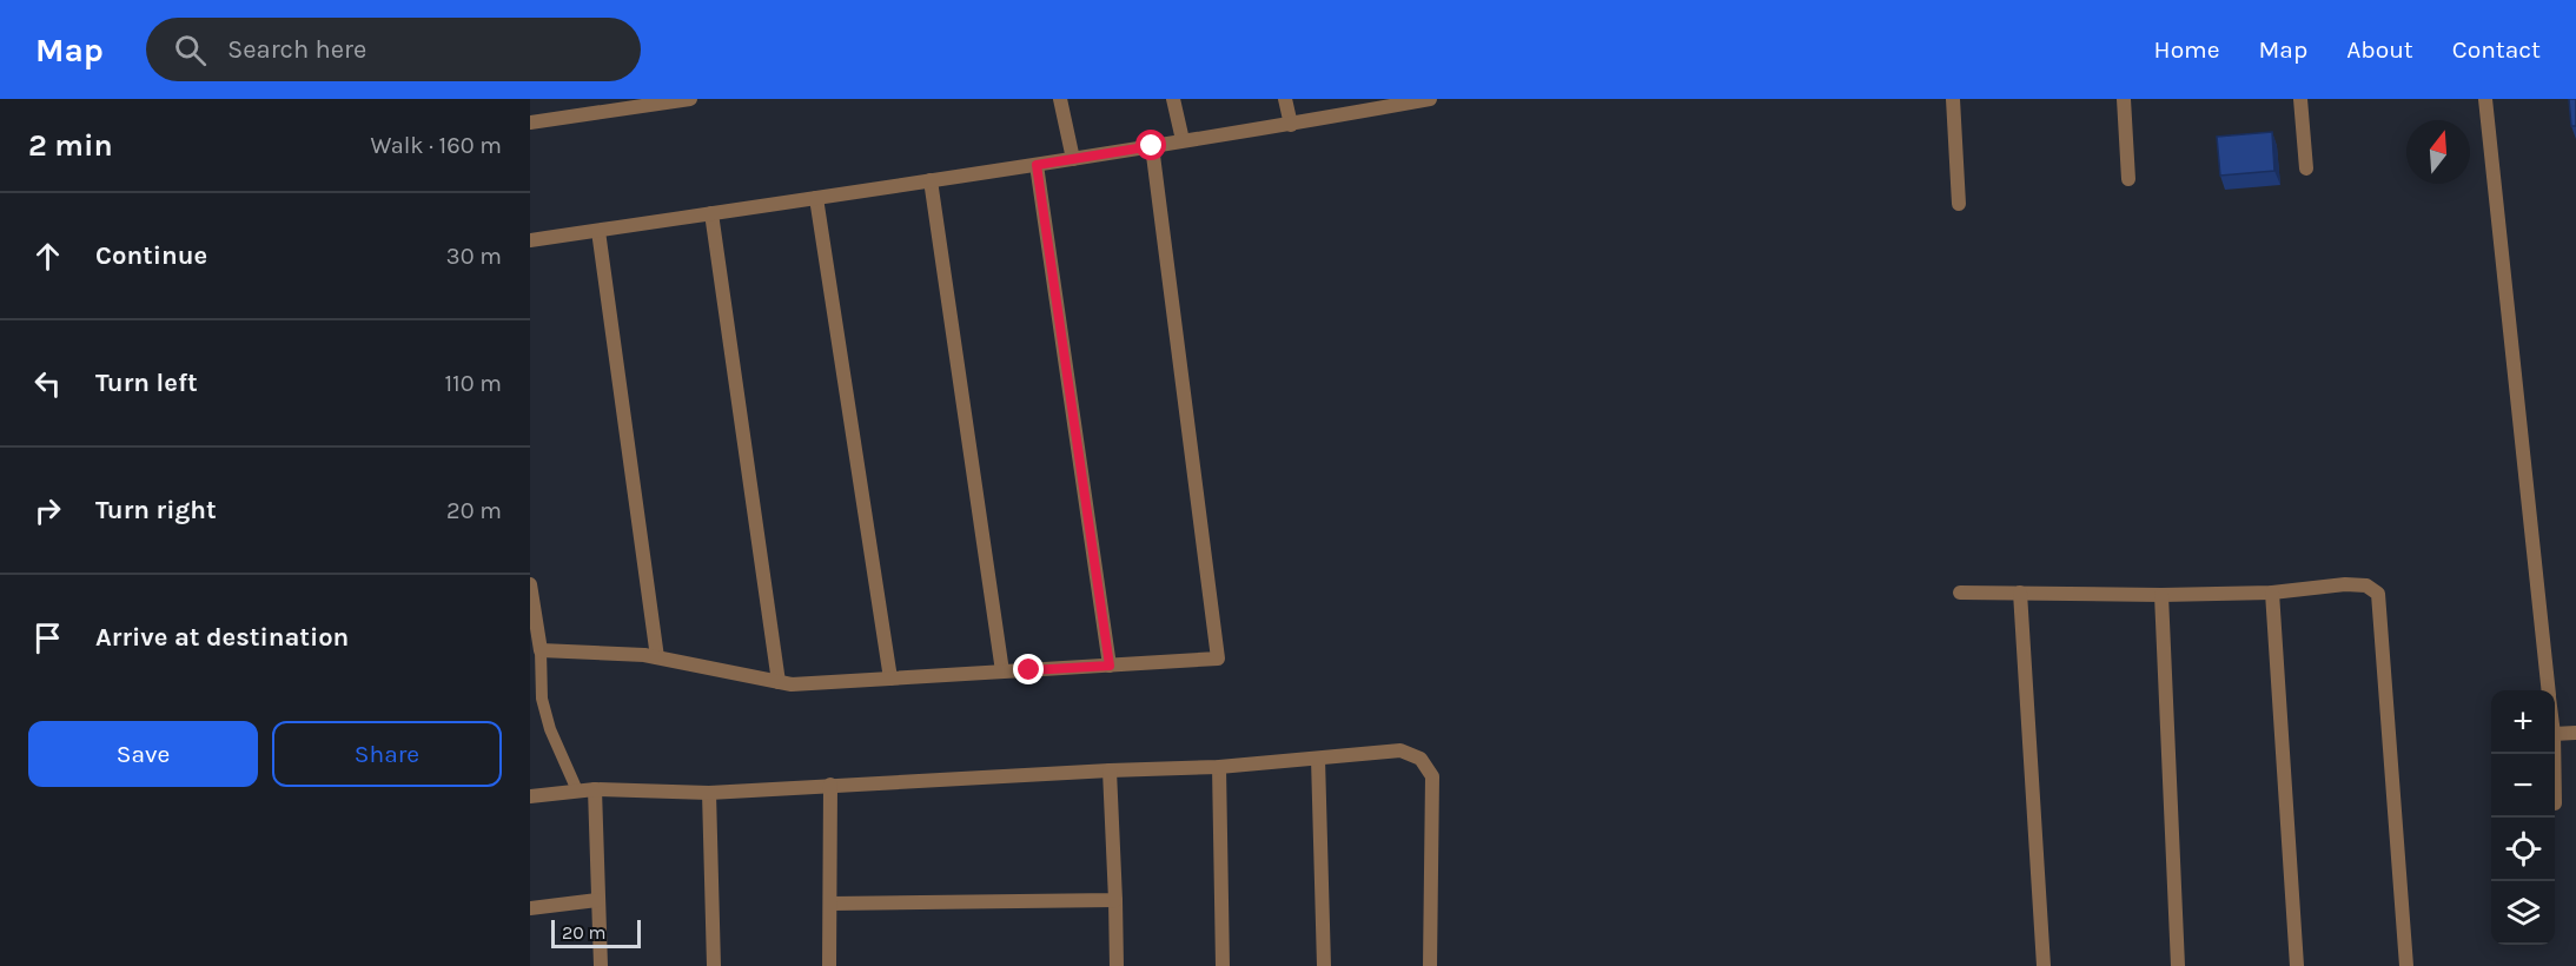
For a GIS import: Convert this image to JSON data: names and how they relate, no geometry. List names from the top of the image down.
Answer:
{
  "scale_bar": "20 m",
  "north": "top",
  "page": {
    "header": "Map",
    "search": "Search here",
    "nav": [
      "Home",
      "Map",
      "About",
      "Contact"
    ],
    "heading": ["2 min", "Walk · 160 m"],
    "list": [
      ["Continue", "30 m"],
      ["Turn left", "110 m"],
      ["Turn right", "20 m"],
      "Arrive at destination"
    ],
    "map_buttons": ["+", "−"],
    "buttons": ["Save", "Share"],
    "scale": "20 m"
  }
}
